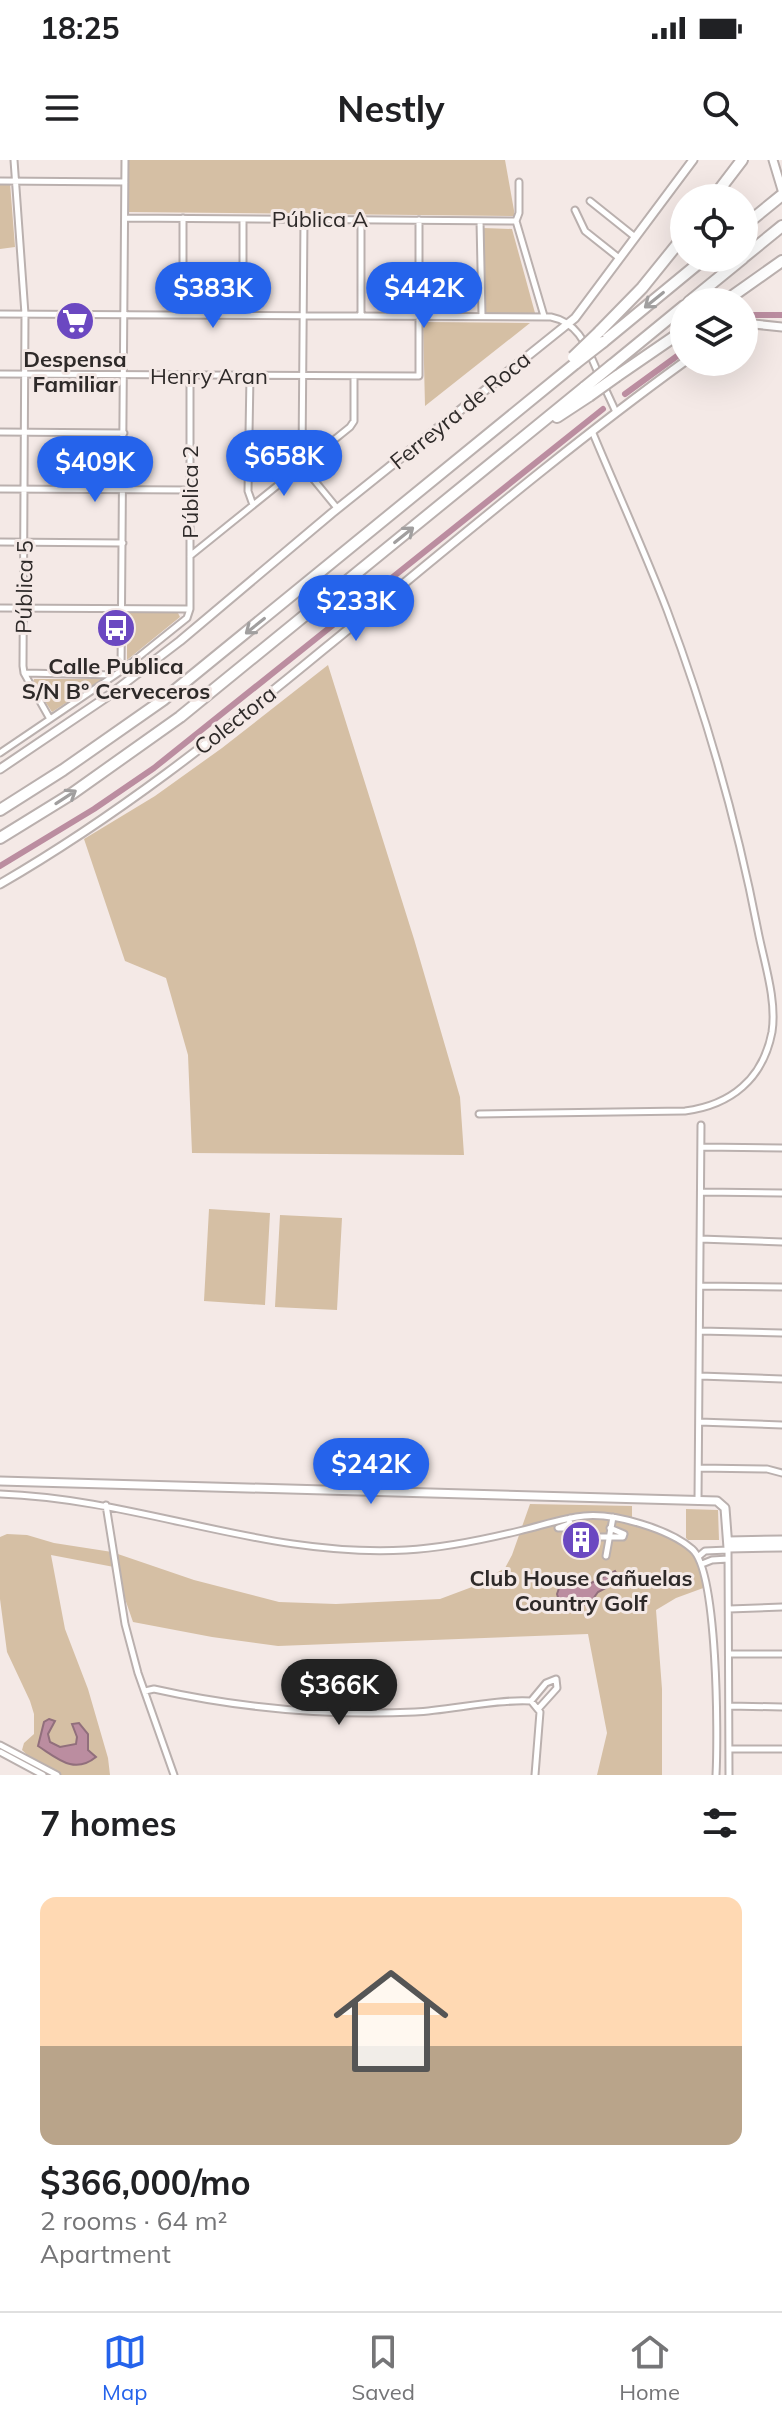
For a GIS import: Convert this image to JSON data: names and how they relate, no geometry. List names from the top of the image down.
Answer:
{
  "streets": {
    "street": [
      "Pública A",
      "Henry Aran",
      "Ferreyra de Roca",
      "Pública 2",
      "Pública 5",
      "Colectora"
    ]
  },
  "crossings": [
    ["Henry Aran", "Pública 2"],
    ["Henry Aran", "Pública 5"]
  ],
  "places": {
    "supermarket": ["Despensa Familiar"],
    "bus stop": ["Calle Publica S/N B° Cerveceros"],
    "building": ["Club House Cañuelas Country Golf"]
  },
  "page": {
    "status": "18:25",
    "header": "Nestly",
    "price": [
      "$383K",
      "$442K",
      "$658K",
      "$409K",
      "$233K",
      "$242K",
      "$366K"
    ],
    "heading": "7 homes",
    "list": [
      {
        "name": "$366,000/mo",
        "note": "2 rooms · 64 m² · Apartment"
      }
    ],
    "tabs": ["Map", "Saved", "Home"]
  }
}
